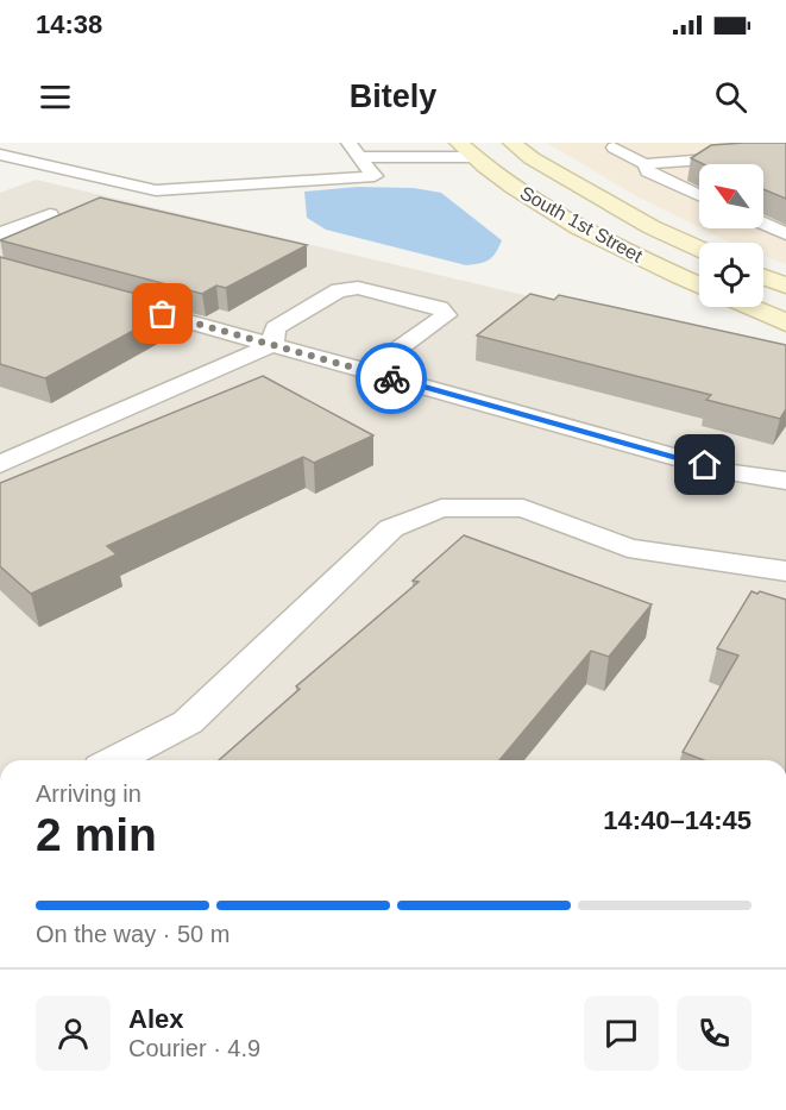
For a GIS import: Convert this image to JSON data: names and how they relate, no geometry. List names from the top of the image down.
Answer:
{
  "streets": {
    "main road": ["South 1st Street"]
  },
  "north": "top left",
  "page": {
    "status": "14:38",
    "header": "Bitely",
    "heading": ["2 min", "Arriving in", "14:40–14:45"],
    "panel": ["Alex", "Courier · 4.9"],
    "bar": "On the way · 50 m"
  }
}
